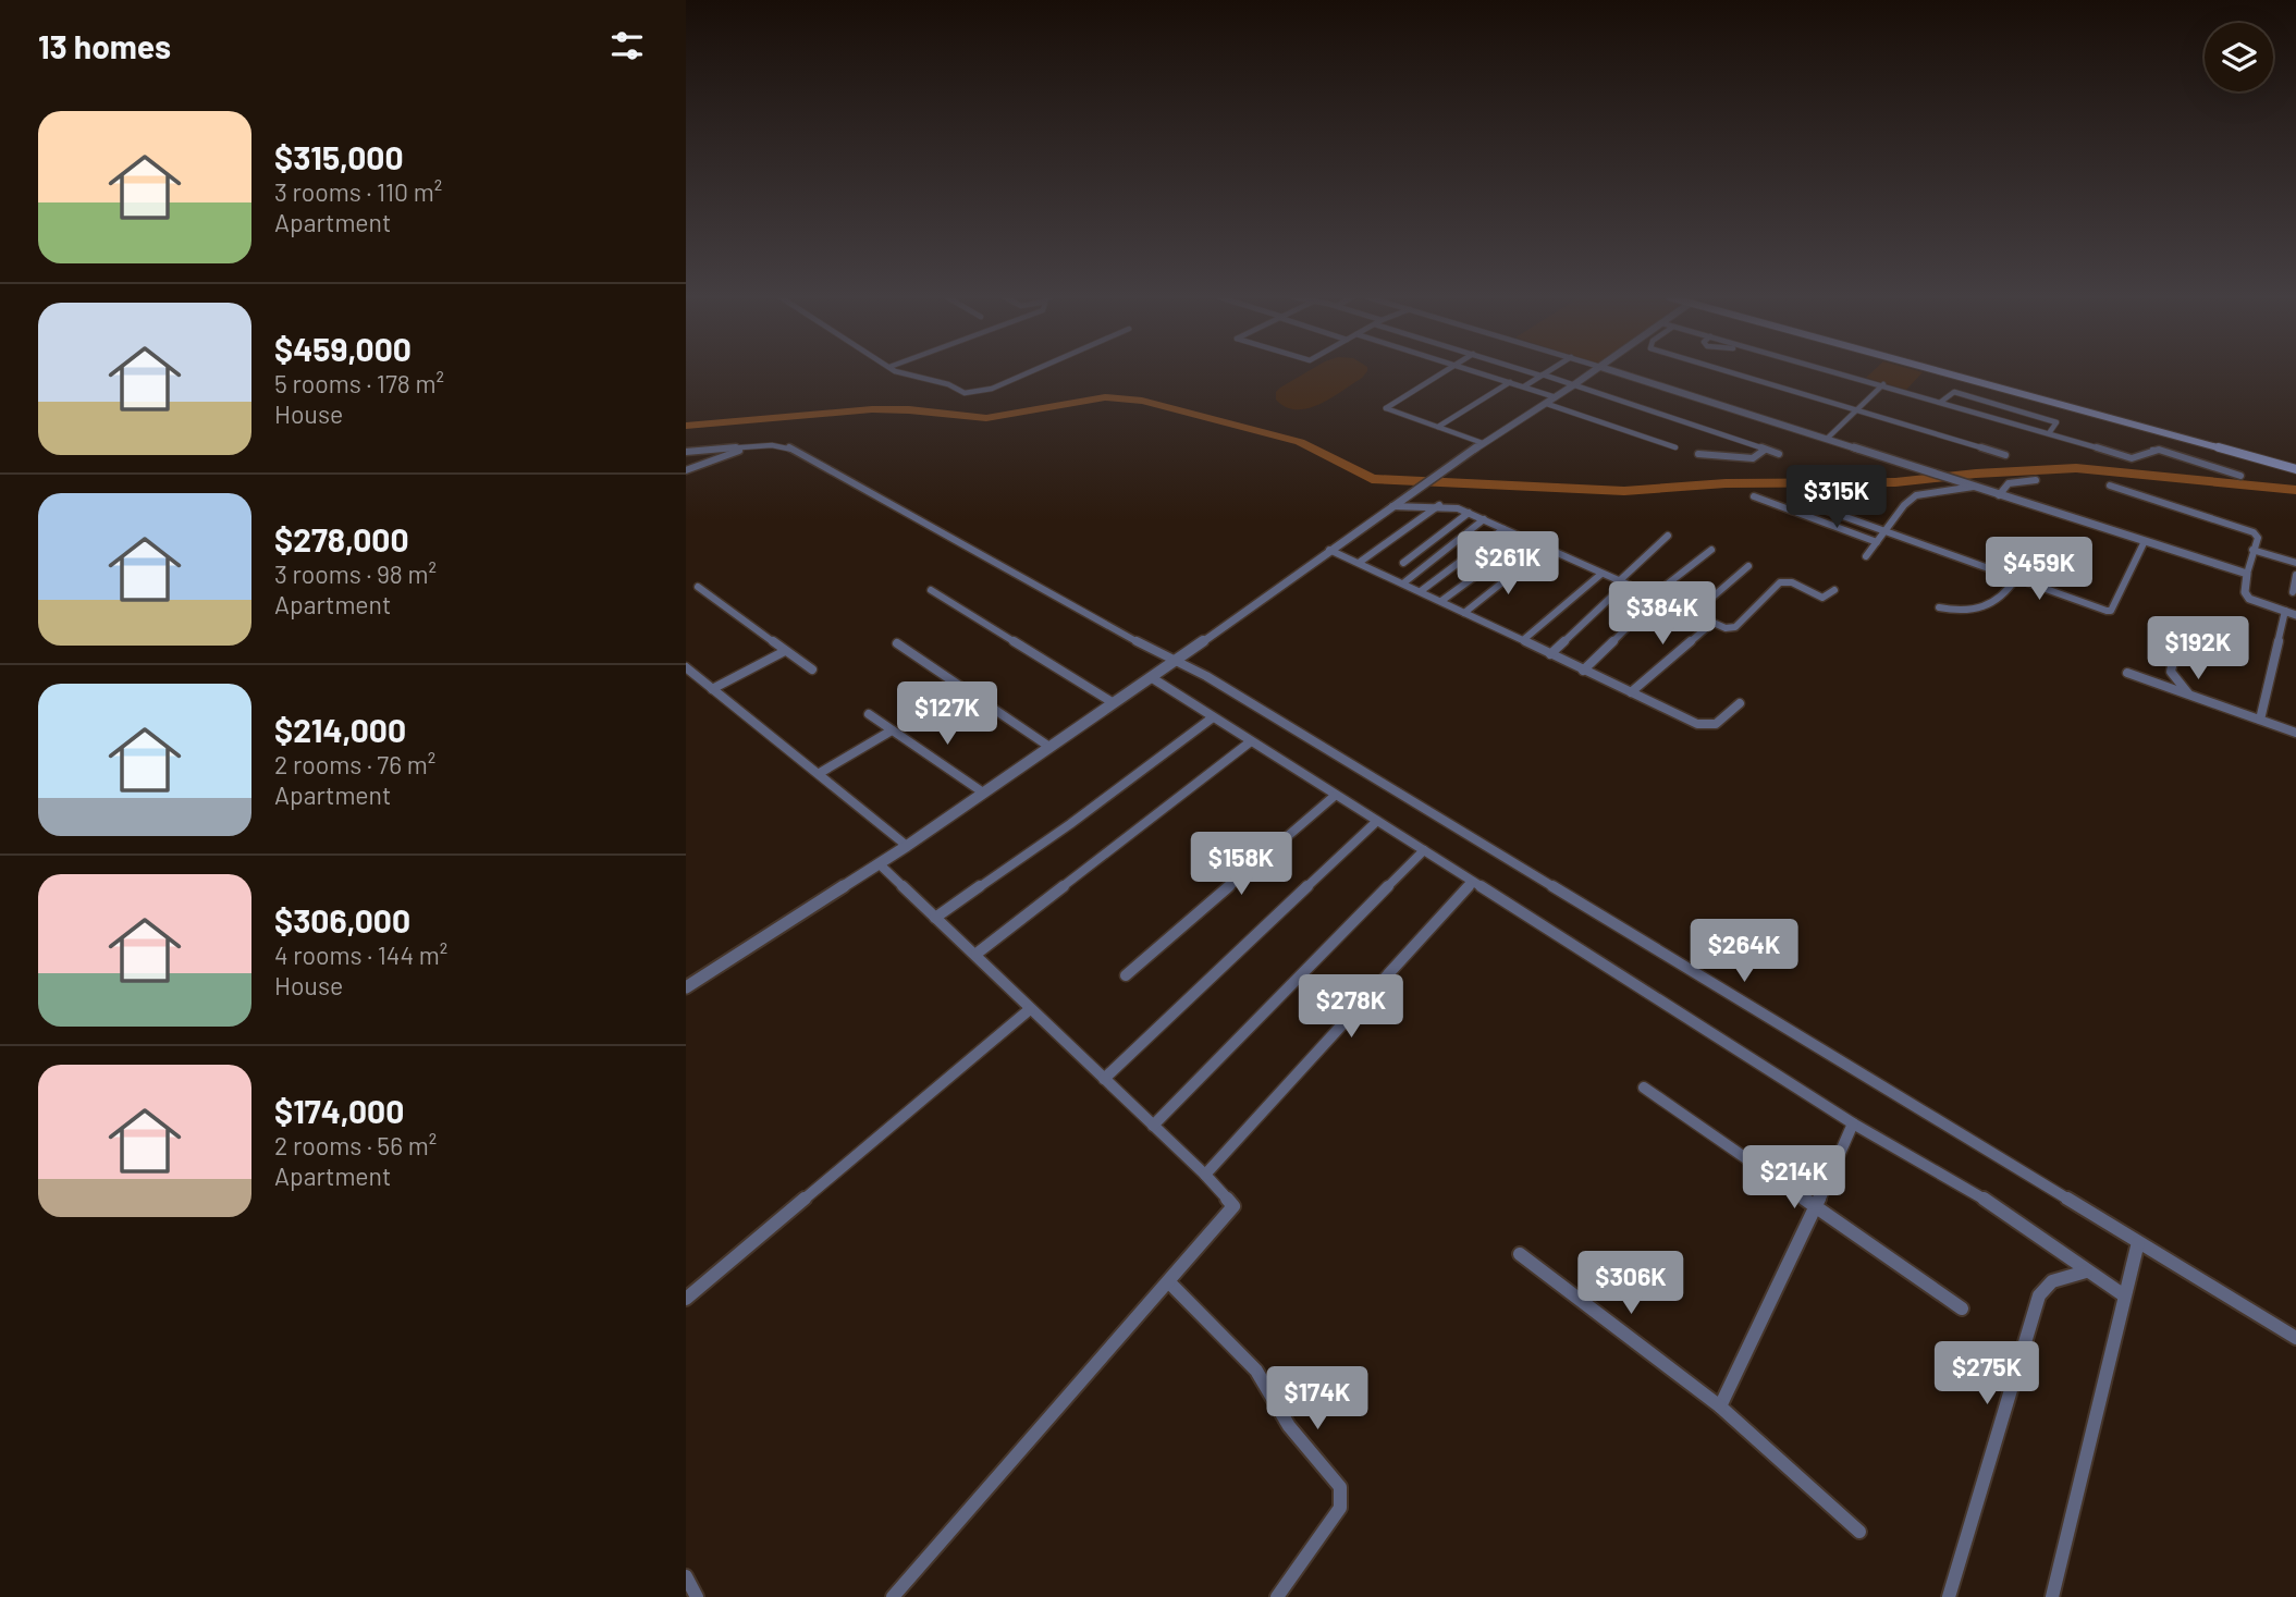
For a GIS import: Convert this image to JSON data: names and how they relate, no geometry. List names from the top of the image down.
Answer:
{
  "page": {
    "heading": "13 homes",
    "list": [
      {
        "name": "$315,000",
        "note": "3 rooms · 110 m² · Apartment"
      },
      {
        "name": "$459,000",
        "note": "5 rooms · 178 m² · House"
      },
      {
        "name": "$278,000",
        "note": "3 rooms · 98 m² · Apartment"
      },
      {
        "name": "$214,000",
        "note": "2 rooms · 76 m² · Apartment"
      },
      {
        "name": "$306,000",
        "note": "4 rooms · 144 m² · House"
      },
      {
        "name": "$174,000",
        "note": "2 rooms · 56 m² · Apartment"
      }
    ],
    "price": [
      "$315K",
      "$261K",
      "$459K",
      "$384K",
      "$192K",
      "$127K",
      "$158K",
      "$264K",
      "$278K",
      "$214K",
      "$306K",
      "$275K",
      "$174K"
    ]
  }
}
